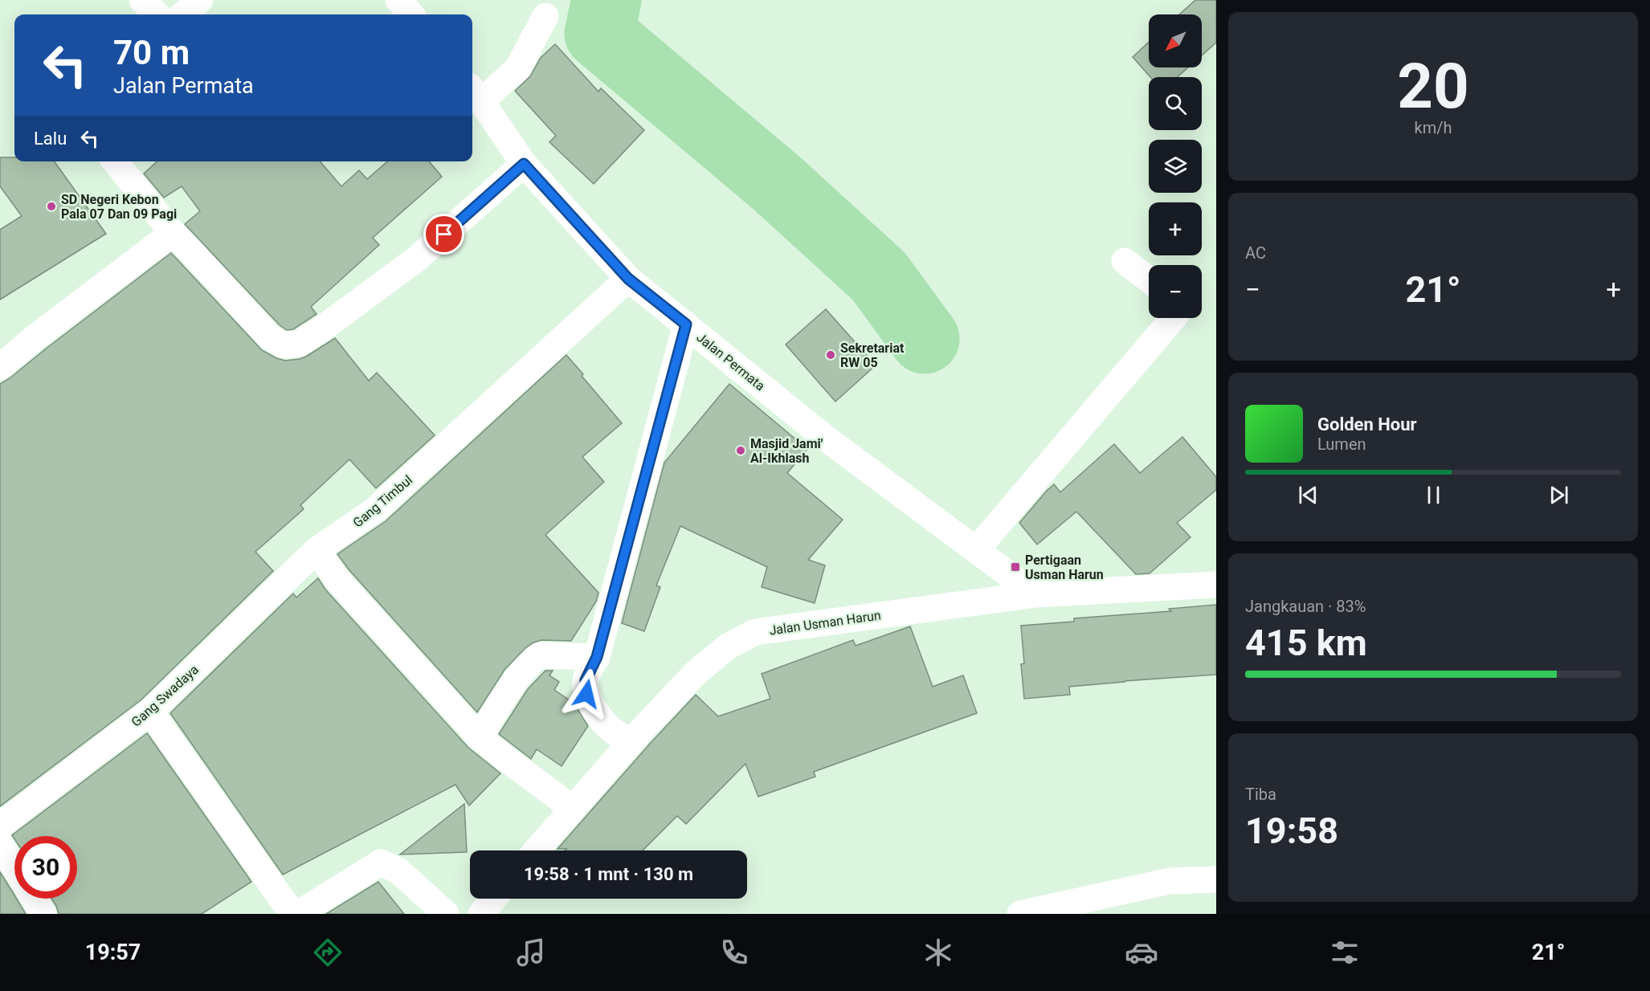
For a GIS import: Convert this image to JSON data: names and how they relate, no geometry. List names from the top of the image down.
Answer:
{
  "streets": {
    "main road": [
      "Jalan Permata",
      "Gang Timbul",
      "Jalan Usman Harun",
      "Gang Swadaya"
    ]
  },
  "crossings": [
    ["Jalan Permata", "Gang Timbul"],
    ["Jalan Permata", "Jalan Usman Harun"],
    ["Gang Timbul", "Gang Swadaya"]
  ],
  "places": {
    "other": ["SD Negeri Kebon Pala 07 Dan 09 Pagi", "Sekretariat RW 05", "Masjid Jami' Al-Ikhlash"],
    "transit": ["Pertigaan Usman Harun"]
  },
  "north": "bottom left",
  "page": {
    "tile": [
      ["20", "km/h"],
      "AC",
      ["Jangkauan · 83%", "415 km"],
      ["Tiba", "19:58"]
    ],
    "map_buttons": ["+", "−"],
    "turn": ["70 m", "Jalan Permata"],
    "then": "Lalu",
    "heat": ["−", "21°", "+"],
    "song": ["Golden Hour", "Lumen"],
    "limit": "30",
    "trip": "19:58 · 1 mnt · 130 m",
    "tabs": ["19:57", "21°"]
  }
}
